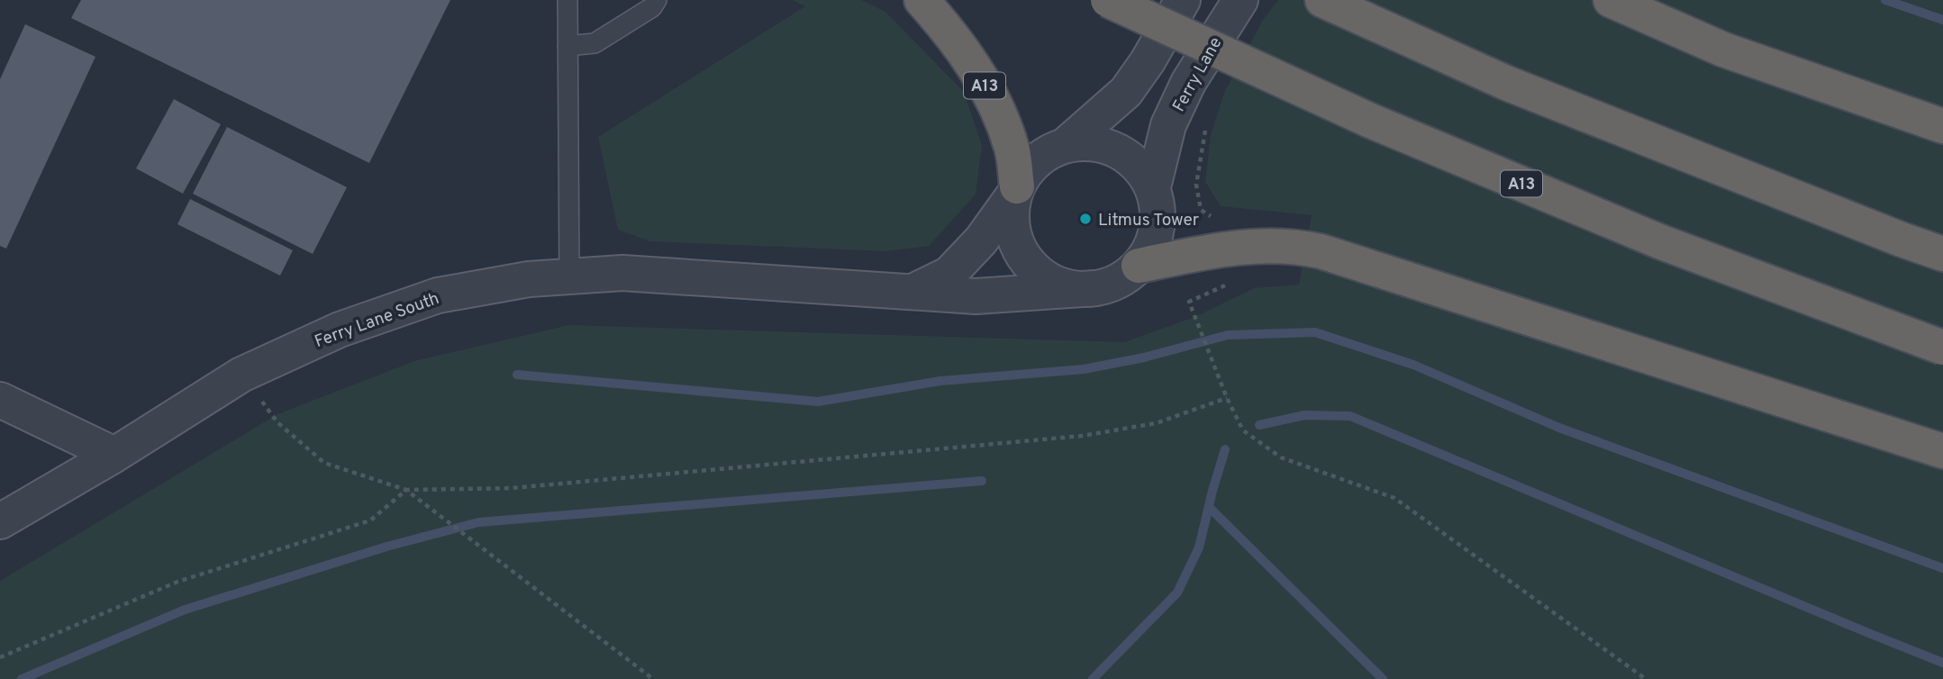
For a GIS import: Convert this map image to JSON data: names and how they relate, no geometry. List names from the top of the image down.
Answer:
{
  "streets": {
    "highway": ["A13"],
    "street": ["Ferry Lane", "Ferry Lane South"]
  },
  "crossings": [
    ["Ferry Lane", "A13"],
    ["Ferry Lane", "Ferry Lane South"],
    ["A13", "Ferry Lane South"]
  ],
  "places": ["Litmus Tower"]
}
